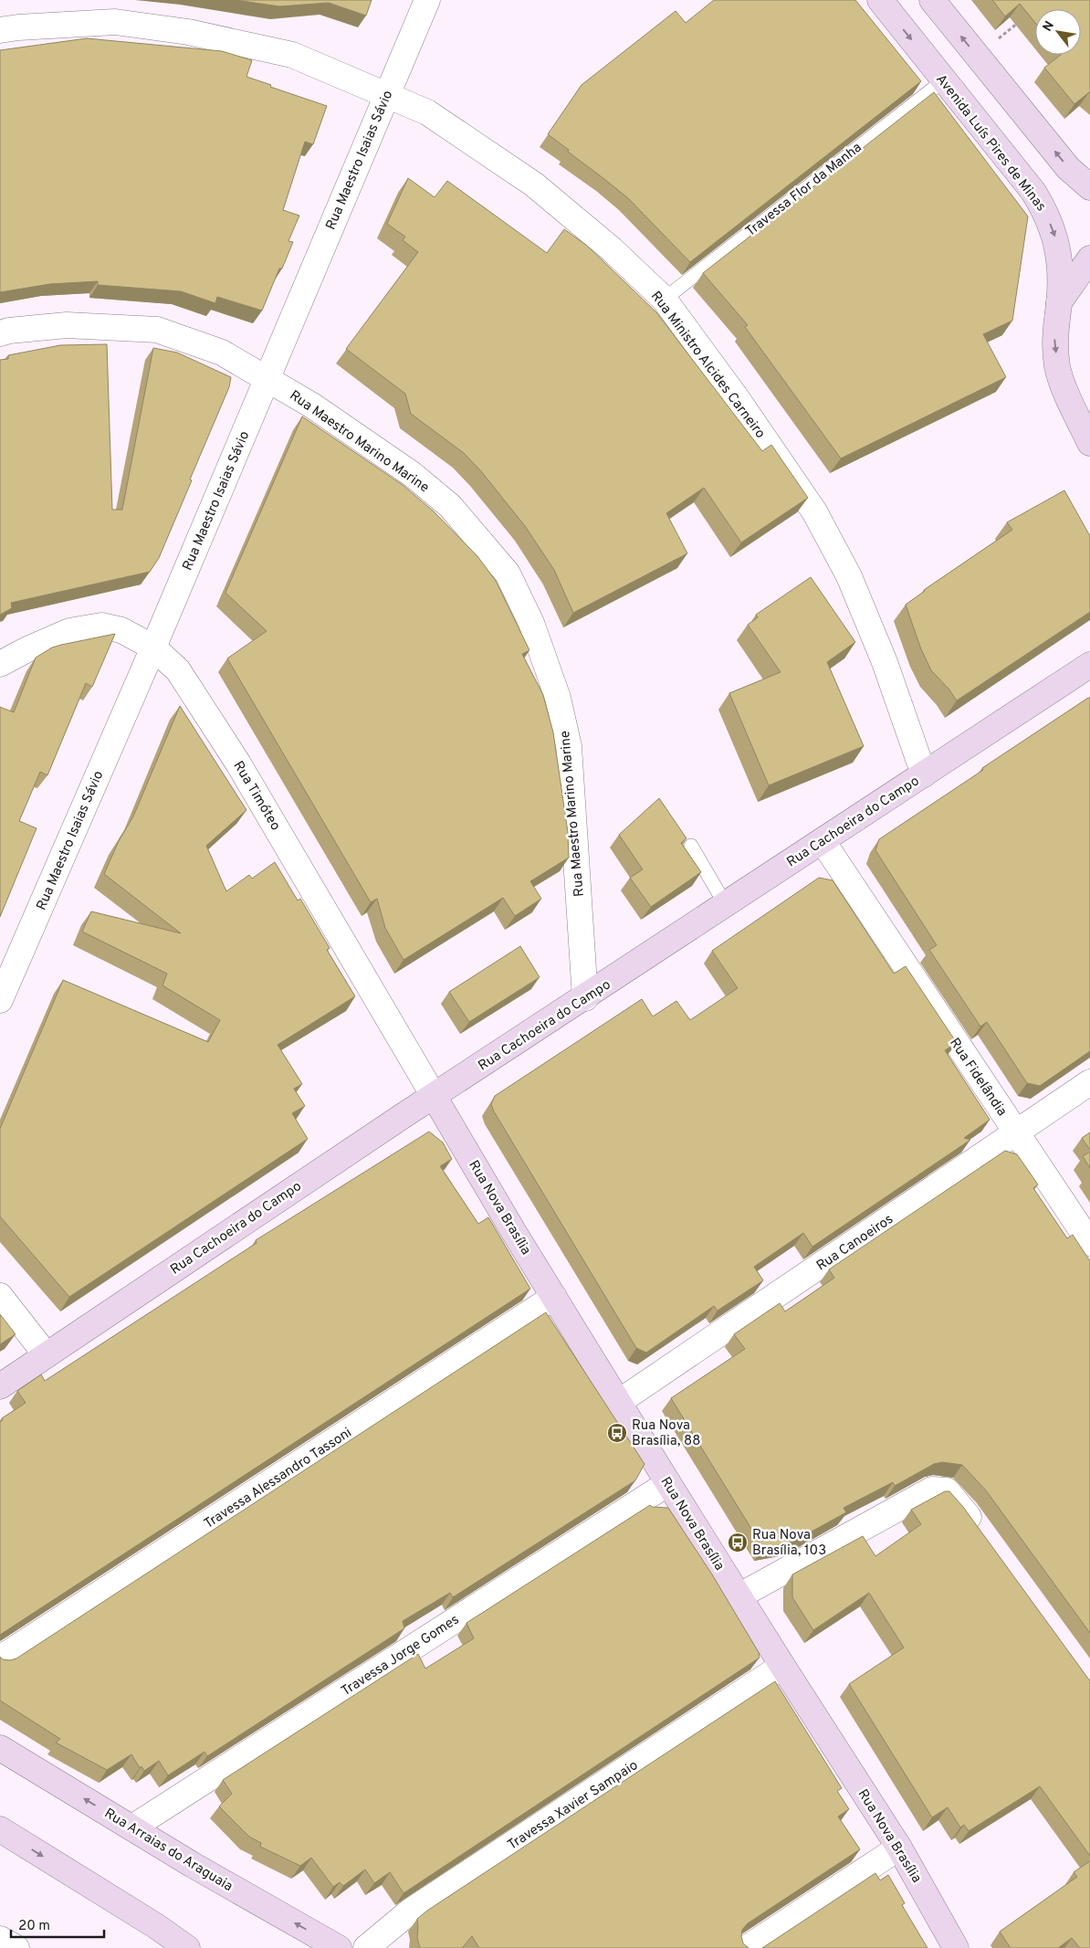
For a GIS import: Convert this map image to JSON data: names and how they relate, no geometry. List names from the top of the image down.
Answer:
{
  "streets": {
    "main road": [
      "Avenida Luís Pires de Minas",
      "Rua Cachoeira do Campo",
      "Rua Nova Brasília",
      "Rua Arraias do Araguaia"
    ],
    "street": [
      "Rua Maestro Isaias Sávio",
      "Rua Ministro Alcides Carneiro",
      "Rua Maestro Marino Marine",
      "Rua Timóteo",
      "Rua Fidelândia",
      "Rua Canoeiros",
      "Travessa Alessandro Tassoni",
      "Travessa Jorge Gomes",
      "Travessa Xavier Sampaio"
    ],
    "lane": ["Travessa Flor da Manha"]
  },
  "crossings": [
    ["Avenida Luís Pires de Minas", "Travessa Flor da Manha"],
    ["Rua Maestro Isaias Sávio", "Rua Ministro Alcides Carneiro"],
    ["Rua Maestro Isaias Sávio", "Rua Maestro Marino Marine"],
    ["Rua Maestro Isaias Sávio", "Rua Timóteo"],
    ["Travessa Flor da Manha", "Rua Ministro Alcides Carneiro"],
    ["Rua Ministro Alcides Carneiro", "Rua Cachoeira do Campo"],
    ["Rua Maestro Marino Marine", "Rua Cachoeira do Campo"],
    ["Rua Timóteo", "Rua Cachoeira do Campo"],
    ["Rua Timóteo", "Rua Nova Brasília"],
    ["Rua Cachoeira do Campo", "Rua Fidelândia"],
    ["Rua Cachoeira do Campo", "Rua Nova Brasília"],
    ["Rua Fidelândia", "Rua Canoeiros"],
    ["Rua Nova Brasília", "Rua Canoeiros"],
    ["Rua Nova Brasília", "Travessa Alessandro Tassoni"],
    ["Rua Nova Brasília", "Travessa Jorge Gomes"],
    ["Rua Nova Brasília", "Travessa Xavier Sampaio"],
    ["Travessa Jorge Gomes", "Rua Arraias do Araguaia"]
  ],
  "places": {
    "bus stop": ["Rua Nova Brasília, 88", "Rua Nova Brasília, 103"]
  },
  "scale_bar": "20 m",
  "north": "top left"
}
